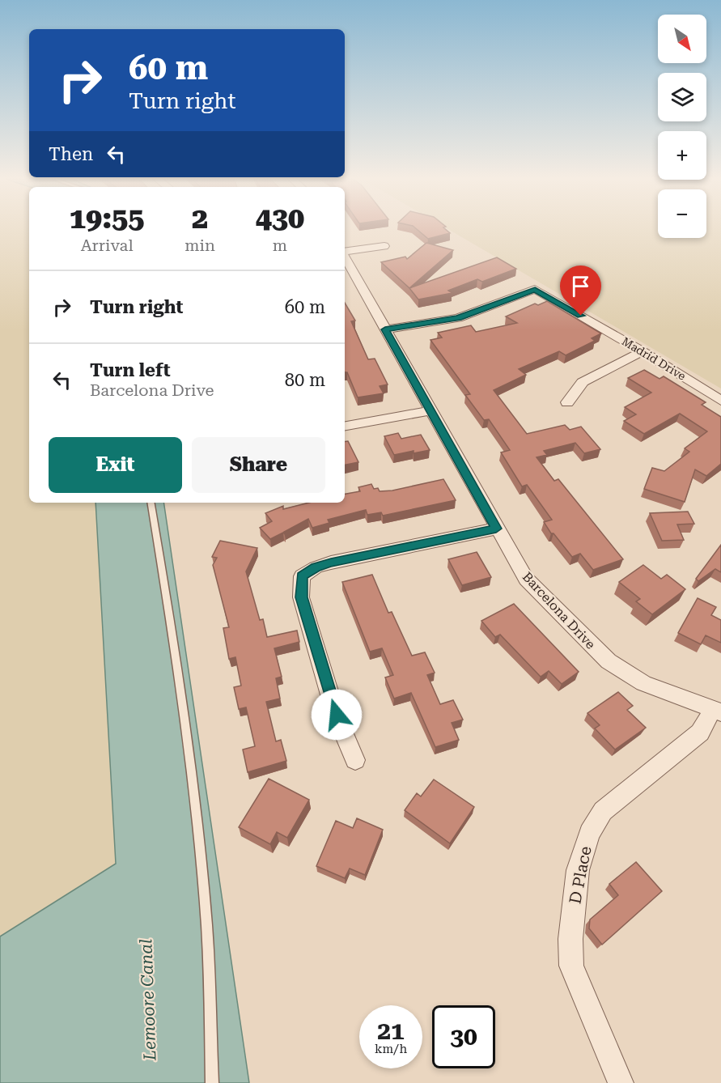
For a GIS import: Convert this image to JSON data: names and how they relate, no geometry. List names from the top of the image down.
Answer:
{
  "streets": {
    "street": ["Madrid Drive", "Barcelona Drive", "D Place"]
  },
  "crossings": [
    ["Madrid Drive", "Barcelona Drive"],
    ["Barcelona Drive", "D Place"]
  ],
  "water": ["Lemoore Canal"],
  "north": "bottom right",
  "page": {
    "map_buttons": ["+", "−"],
    "turn": ["60 m", "Turn right"],
    "then": "Then",
    "eta": [
      "19:55",
      "Arrival",
      "2",
      "min",
      "430",
      "m"
    ],
    "list": [
      {
        "name": "Turn right",
        "value": "60 m"
      },
      {
        "name": "Turn left",
        "note": "Barcelona Drive",
        "value": "80 m"
      }
    ],
    "buttons": ["Exit", "Share"],
    "speed": "21 km/h",
    "limit": "30"
  }
}
